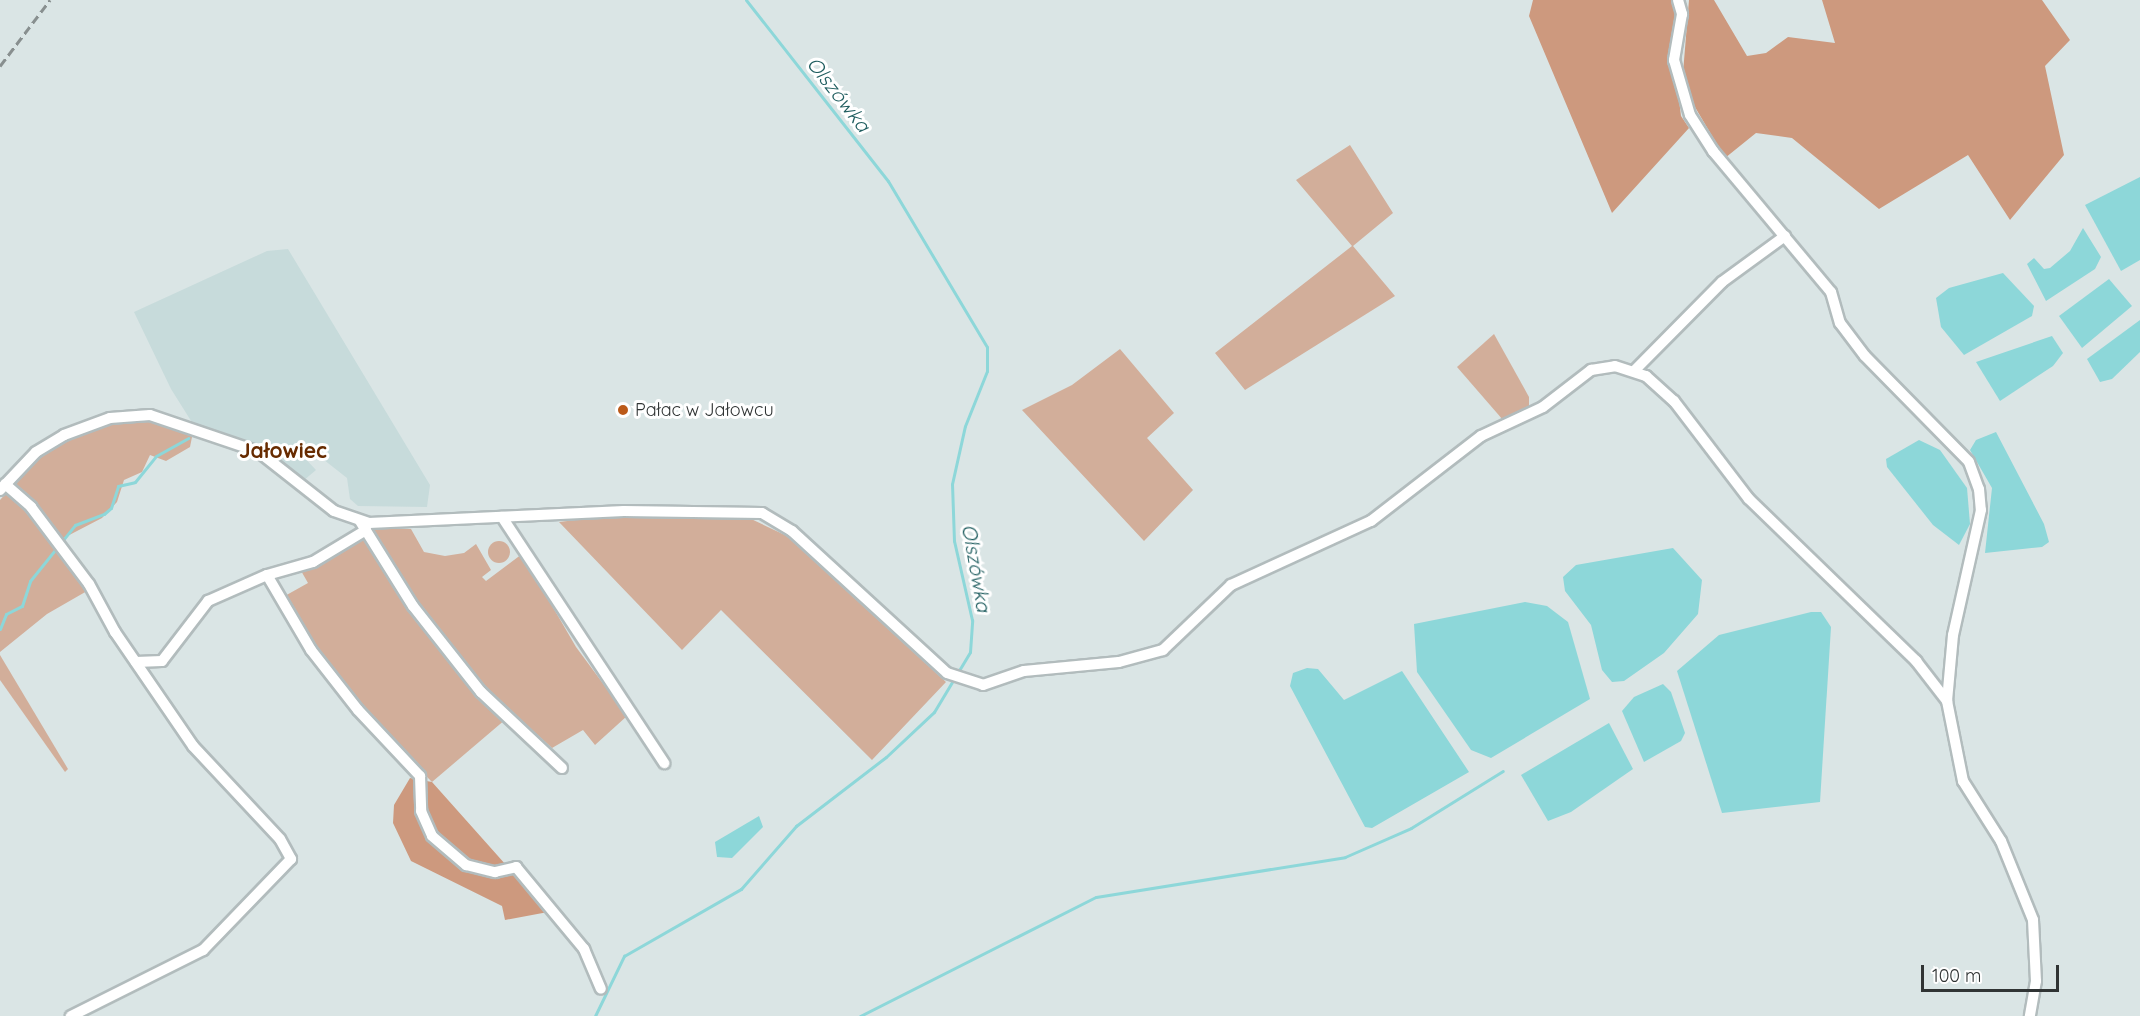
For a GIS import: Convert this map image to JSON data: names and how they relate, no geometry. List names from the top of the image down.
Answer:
{
  "districts": ["Jałowiec"],
  "water": ["Olszówka"],
  "places": ["Pałac w Jałowcu"],
  "scale_bar": "100 m"
}
